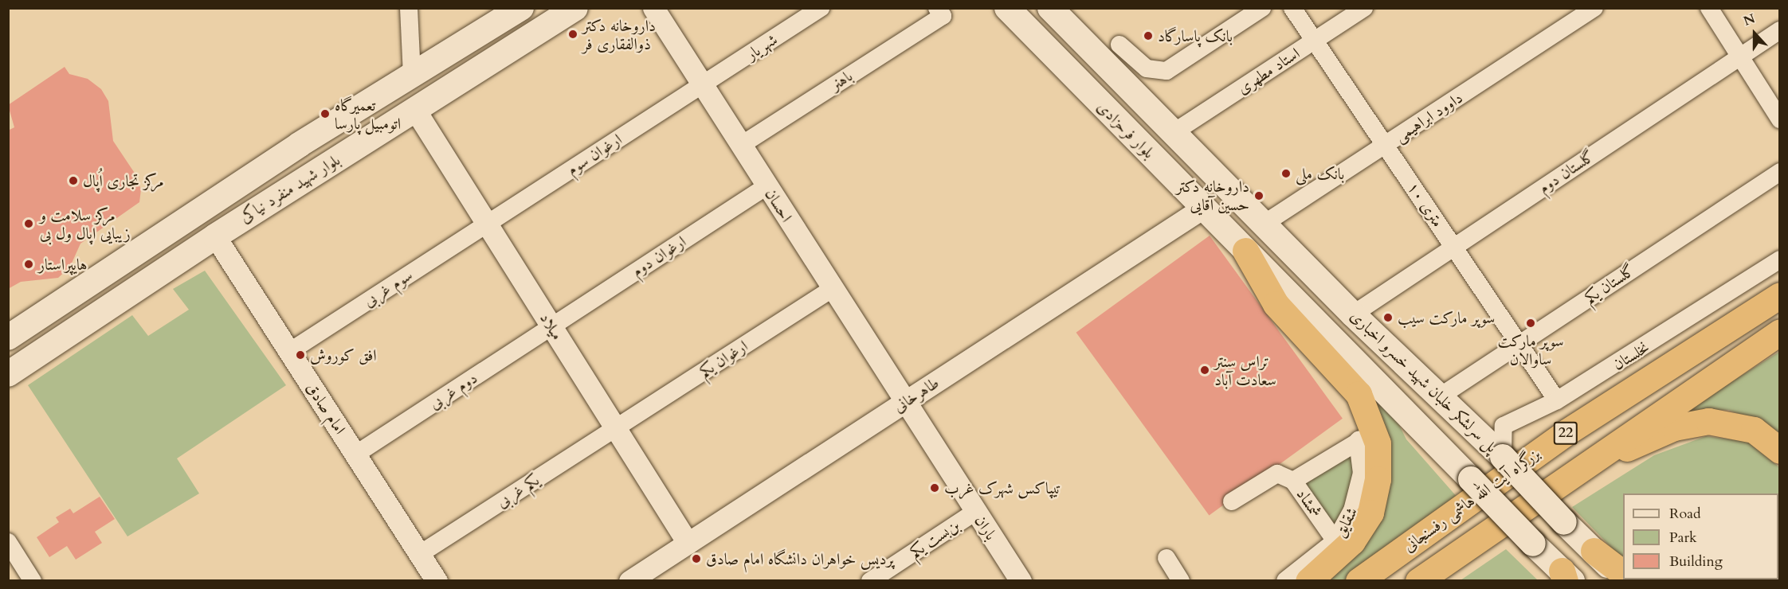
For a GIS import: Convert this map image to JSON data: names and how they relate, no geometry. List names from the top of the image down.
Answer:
{
  "streets": {
    "highway": ["22", "بزرگراه آیت الله هاشمی رفسنجانی"],
    "main road": ["بلوار فرحزادی", "بلوار شهید منفرد نیاکی", "پل سرلشکر خلبان شهید خسرو اخباری"],
    "street": [
      "شهریار",
      "استاد مطهری",
      "باهنر",
      "داوود ابراهیمی",
      "ارغوان سوم",
      "گلستان دوم",
      "۱۰ متری",
      "احسان",
      "ارغوان دوم",
      "گلستان یکم",
      "سوم غربی",
      "میلاد",
      "نخلستان",
      "ارغوان یکم",
      "دوم غربی",
      "طاهرخانی",
      "امام صادق",
      "یکم غربی",
      "شمشاد",
      "شقایق",
      "باران",
      "بن‌بست یکم"
    ]
  },
  "crossings": [
    ["شهریار", "ارغوان سوم"],
    ["شهریار", "احسان"],
    ["استاد مطهری", "بلوار فرحزادی"],
    ["استاد مطهری", "۱۰ متری"],
    ["باهنر", "احسان"],
    ["داوود ابراهیمی", "بلوار فرحزادی"],
    ["داوود ابراهیمی", "۱۰ متری"],
    ["داوود ابراهیمی", "پل سرلشکر خلبان شهید خسرو اخباری"],
    ["بلوار فرحزادی", "پل سرلشکر خلبان شهید خسرو اخباری"],
    ["بلوار فرحزادی", "طاهرخانی"],
    ["ارغوان سوم", "احسان"],
    ["ارغوان سوم", "سوم غربی"],
    ["ارغوان سوم", "میلاد"],
    ["گلستان دوم", "۱۰ متری"],
    ["گلستان دوم", "پل سرلشکر خلبان شهید خسرو اخباری"],
    ["بلوار شهید منفرد نیاکی", "میلاد"],
    ["بلوار شهید منفرد نیاکی", "امام صادق"],
    ["۱۰ متری", "گلستان یکم"],
    ["۱۰ متری", "نخلستان"],
    ["احسان", "ارغوان دوم"],
    ["احسان", "ارغوان یکم"],
    ["احسان", "طاهرخانی"],
    ["احسان", "باران"],
    ["ارغوان دوم", "میلاد"],
    ["ارغوان دوم", "دوم غربی"],
    ["گلستان یکم", "پل سرلشکر خلبان شهید خسرو اخباری"],
    ["سوم غربی", "میلاد"],
    ["سوم غربی", "امام صادق"],
    ["میلاد", "ارغوان یکم"],
    ["میلاد", "دوم غربی"],
    ["میلاد", "طاهرخانی"],
    ["میلاد", "یکم غربی"],
    ["نخلستان", "پل سرلشکر خلبان شهید خسرو اخباری"],
    ["ارغوان یکم", "یکم غربی"],
    ["دوم غربی", "امام صادق"],
    ["طاهرخانی", "باران"],
    ["امام صادق", "یکم غربی"],
    ["شمشاد", "شقایق"],
    ["باران", "بن‌بست یکم"]
  ],
  "places": [
    "داروخانه دکتر ذوالفقاری فر",
    "بانک پاسارگاد",
    "تعمیرگاه اتومبیل پارسا",
    "بانک ملی",
    "مرکز تجاری اُپال",
    "داروخانه دکتر حسین آقایی",
    "مرکز سلامت و زیبایی اپال ول بی",
    "هایپراستار",
    "سوپر مارکت سیب",
    "سوپر مارکت ساوالان",
    "افق کوروش",
    "تراس سنتر سعادت آباد",
    "تیپاکس شهرک غرب",
    "پردیس خواهران دانشگاه امام صادق"
  ],
  "legend": ["Road", "Park", "Building"],
  "north": "top"
}
